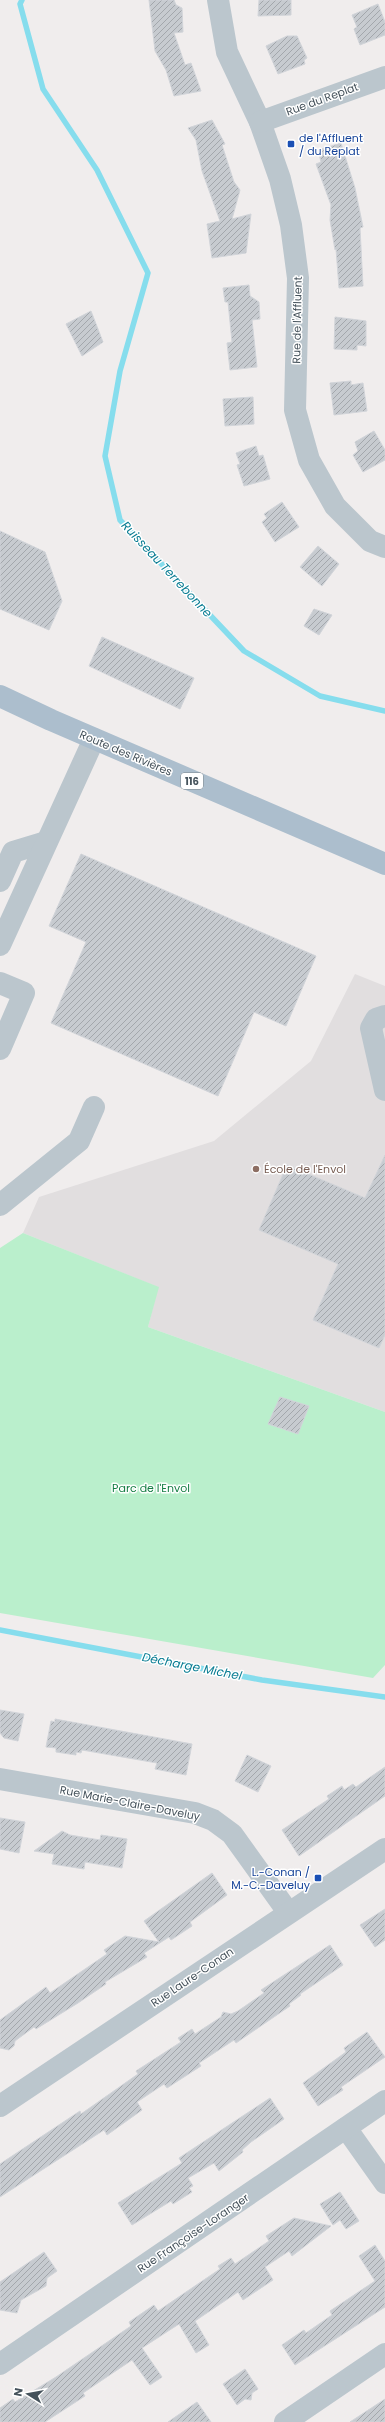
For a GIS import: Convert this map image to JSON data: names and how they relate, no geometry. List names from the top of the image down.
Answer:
{
  "streets": {
    "main road": ["Route des Rivières", "116"],
    "street": [
      "Rue du Replat",
      "Rue de l'Affluent",
      "Rue Marie-Claire-Daveluy",
      "Rue Laure-Conan",
      "Rue Françoise-Loranger"
    ]
  },
  "crossings": [
    ["Rue du Replat", "Rue de l'Affluent"],
    ["Rue Marie-Claire-Daveluy", "Rue Laure-Conan"]
  ],
  "water": ["Ruisseau Terrebonne", "Décharge Michel"],
  "parks": ["Parc de l'Envol"],
  "places": {
    "transit": ["de l'Affluent / du Replat", "L.-Conan / M.-C.-Daveluy"],
    "other": ["École de l'Envol"]
  },
  "north": "left"
}
